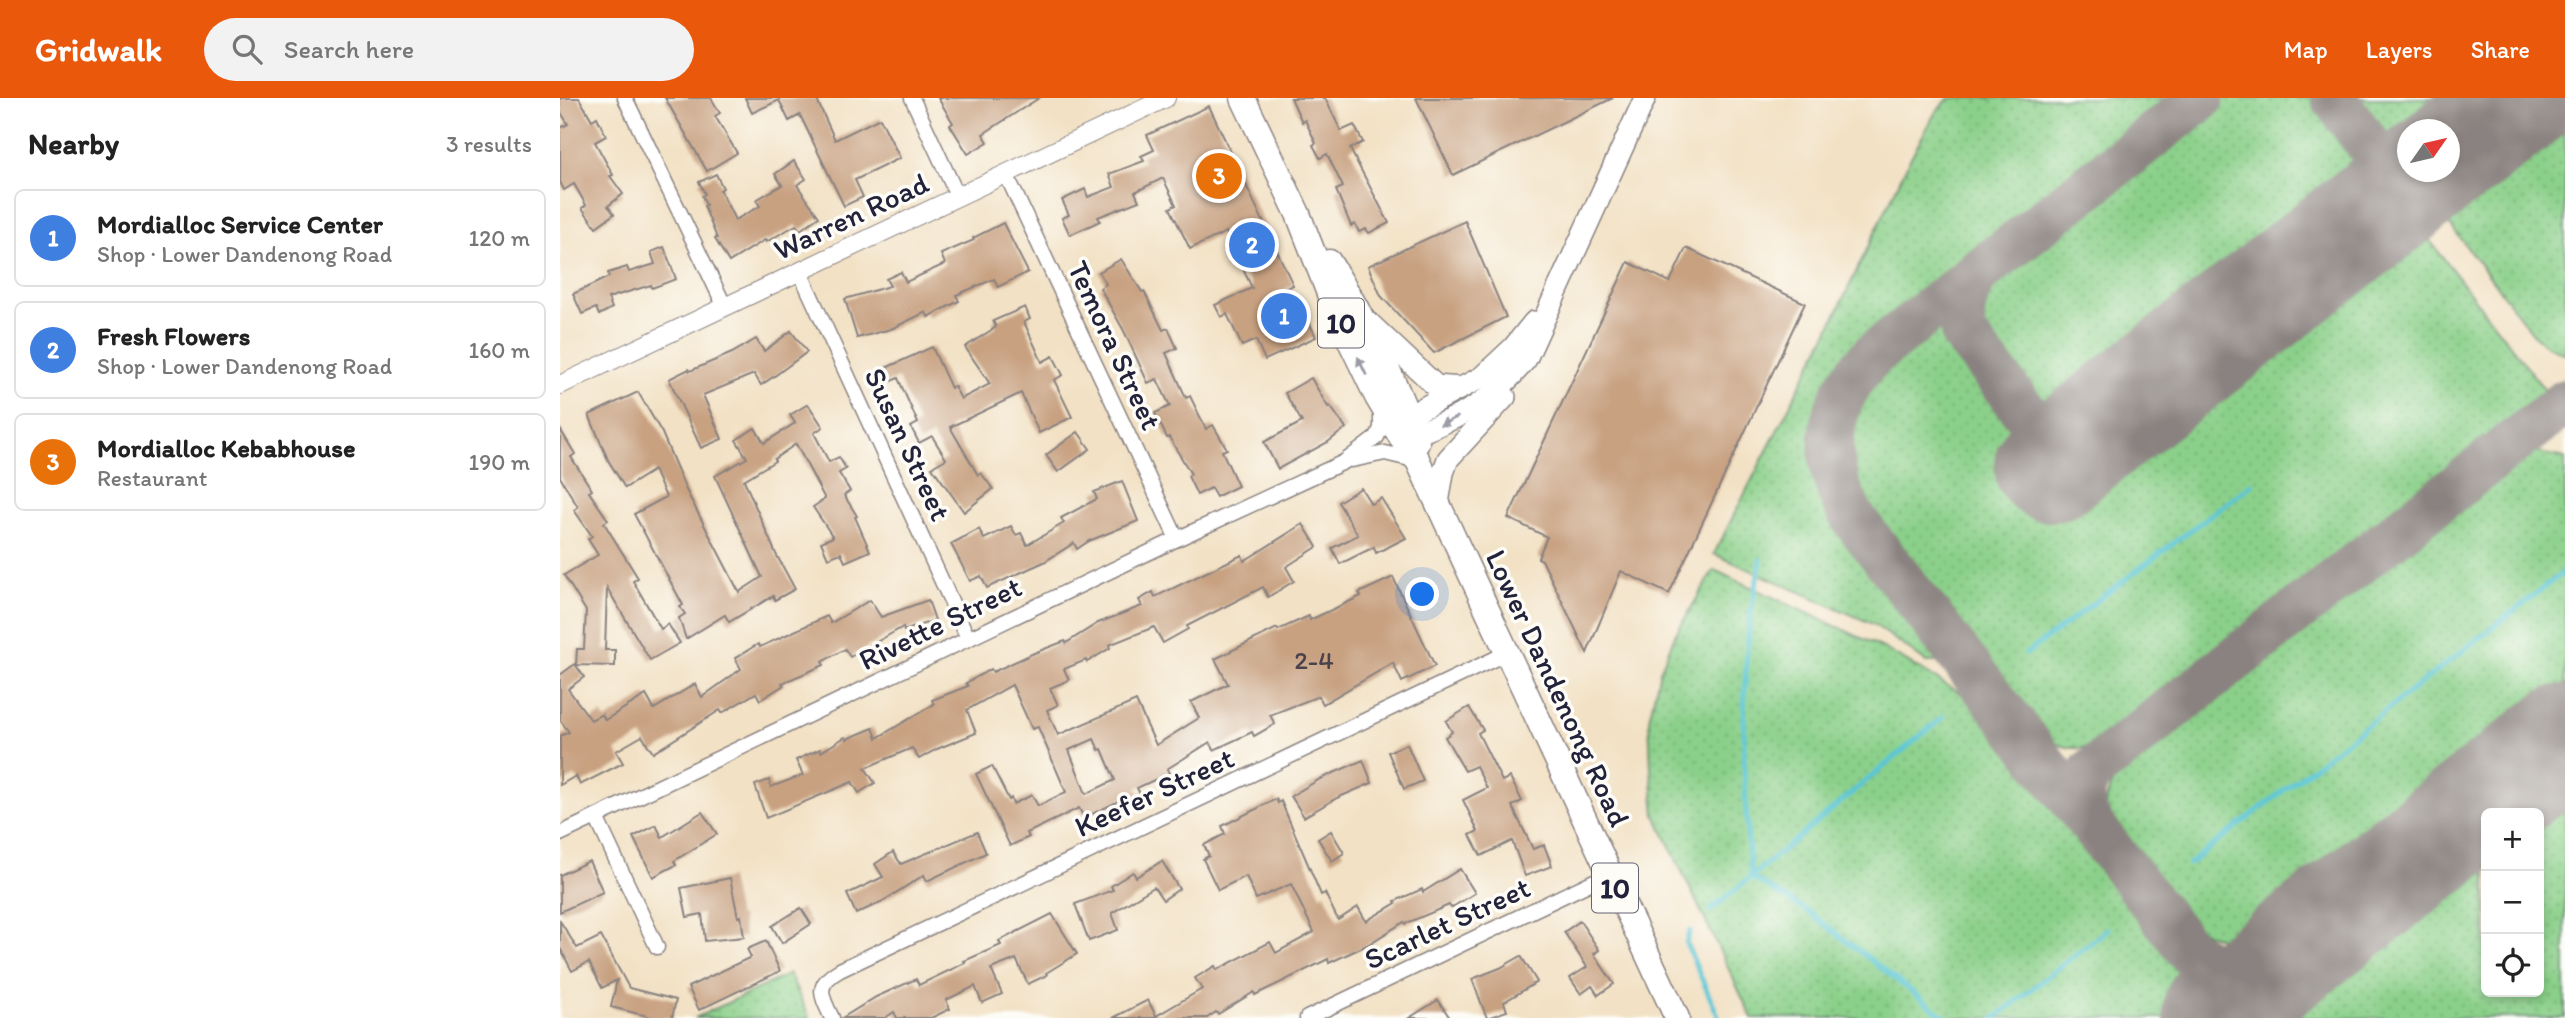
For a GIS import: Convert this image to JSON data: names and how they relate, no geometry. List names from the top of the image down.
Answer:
{
  "streets": {
    "highway": ["10", "Lower Dandenong Road"],
    "street": [
      "Warren Road",
      "Temora Street",
      "Susan Street",
      "Rivette Street",
      "Keefer Street",
      "Scarlet Street"
    ]
  },
  "crossings": [
    ["Warren Road", "Temora Street"],
    ["Warren Road", "Susan Street"],
    ["Temora Street", "Rivette Street"],
    ["Susan Street", "Rivette Street"],
    ["Rivette Street", "Lower Dandenong Road"],
    ["Lower Dandenong Road", "Keefer Street"],
    ["Lower Dandenong Road", "Scarlet Street"]
  ],
  "house_numbers": ["2-4"],
  "north": "top right",
  "page": {
    "header": "Gridwalk",
    "search": "Search here",
    "nav": ["Map", "Layers", "Share"],
    "heading": ["Nearby", "3 results"],
    "pins": ["3", "2", "1"],
    "list": [
      {
        "mark": "1",
        "name": "Mordialloc Service Center",
        "note": "Shop · Lower Dandenong Road",
        "value": "120 m"
      },
      {
        "mark": "2",
        "name": "Fresh Flowers",
        "note": "Shop · Lower Dandenong Road",
        "value": "160 m"
      },
      {
        "mark": "3",
        "name": "Mordialloc Kebabhouse",
        "note": "Restaurant",
        "value": "190 m"
      }
    ],
    "map_buttons": ["+", "−"]
  }
}
